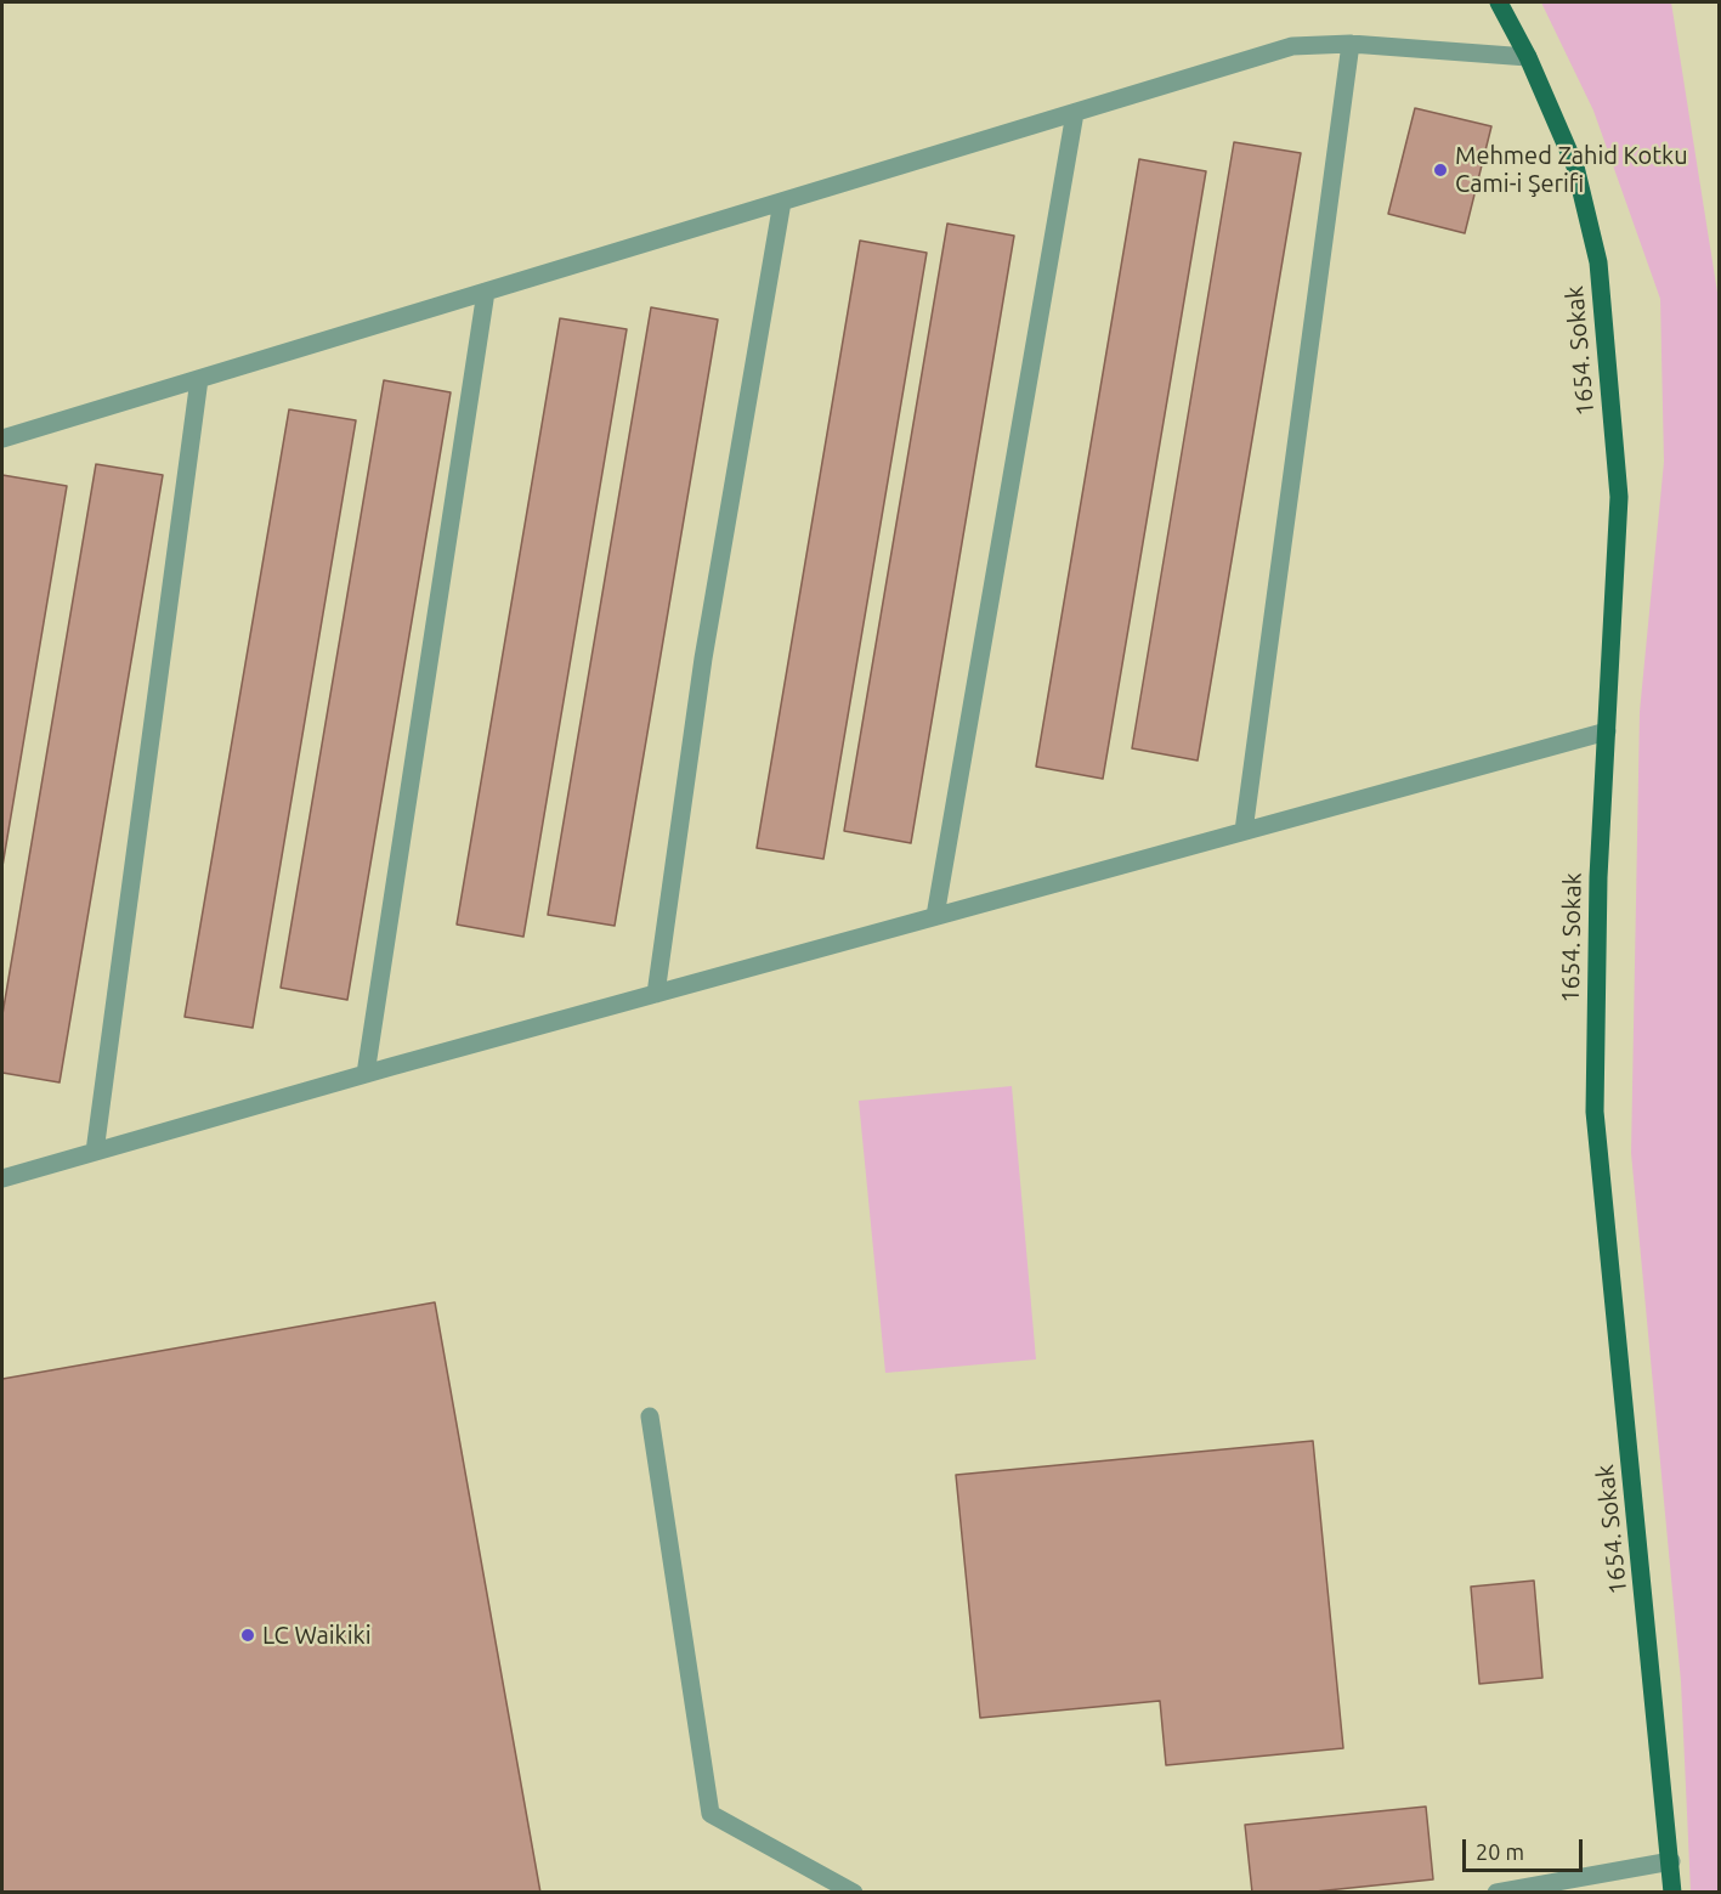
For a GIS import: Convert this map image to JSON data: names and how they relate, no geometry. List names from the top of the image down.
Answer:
{
  "streets": {
    "main road": ["1654. Sokak"]
  },
  "places": ["Mehmed Zahid Kotku Cami-i Şerifi", "LC Waikiki"],
  "scale_bar": "20 m"
}
